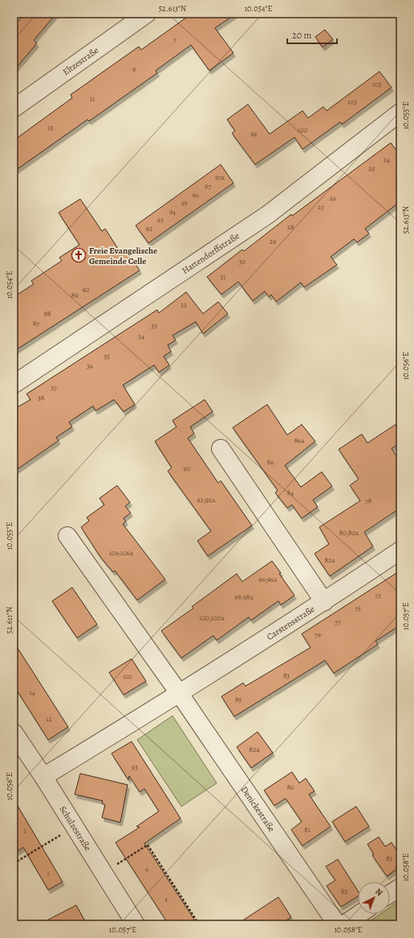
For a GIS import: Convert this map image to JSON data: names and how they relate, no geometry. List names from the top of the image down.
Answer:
{
  "streets": {
    "street": [
      "Eltzestraße",
      "Hattendorffstraße",
      "Carstensstraße",
      "Denickestraße",
      "Schulzestraße"
    ]
  },
  "crossings": [
    ["Carstensstraße", "Denickestraße"],
    ["Carstensstraße", "Schulzestraße"]
  ],
  "places": {
    "church": ["Freie Evangelische Gemeinde Celle"]
  },
  "house_numbers": [
    "7",
    "9",
    "105",
    "11",
    "103",
    "13",
    "100",
    "99",
    "24",
    "25",
    "97a",
    "97",
    "96",
    "26",
    "95",
    "27",
    "94",
    "93",
    "28",
    "92",
    "29",
    "30",
    "31",
    "90",
    "89",
    "32",
    "88",
    "87",
    "33",
    "34",
    "35",
    "36",
    "37",
    "38",
    "86a",
    "86",
    "90",
    "84",
    "92;92a",
    "78",
    "80;80a",
    "106;106a",
    "82a",
    "96;96a",
    "73",
    "98;98a",
    "75",
    "100;100a",
    "77",
    "79",
    "83",
    "110",
    "14",
    "85",
    "12",
    "80a",
    "93",
    "80",
    "81",
    "1",
    "83",
    "6",
    "1",
    "82",
    "4"
  ],
  "scale_bar": "20 m",
  "north": "top right",
  "coordinates": [
    "52.613°N",
    "10.054°E",
    "10.055°E",
    "10.056°E",
    "10.057°E",
    "52.611°N",
    "10.058°E"
  ]
}
